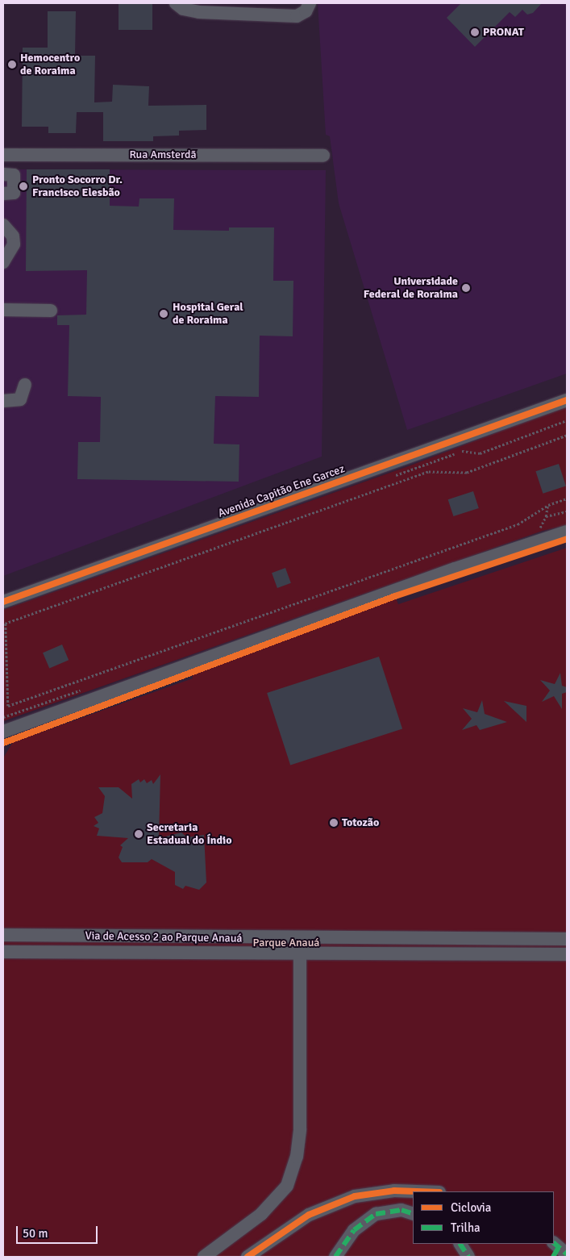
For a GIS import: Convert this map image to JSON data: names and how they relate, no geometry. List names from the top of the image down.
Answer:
{
  "streets": {
    "street": ["Rua Amsterdã", "Avenida Capitão Ene Garcez", "Via de Acesso 2 ao Parque Anauá"]
  },
  "parks": ["Parque Anauá"],
  "places": [
    "PRONAT",
    "Hemocentro de Roraima",
    "Pronto Socorro Dr. Francisco Elesbão",
    "Universidade Federal de Roraima",
    "Hospital Geral de Roraima",
    "Totozão",
    "Secretaria Estadual do Índio"
  ],
  "legend": ["Ciclovia", "Trilha"],
  "scale_bar": "50 m"
}
